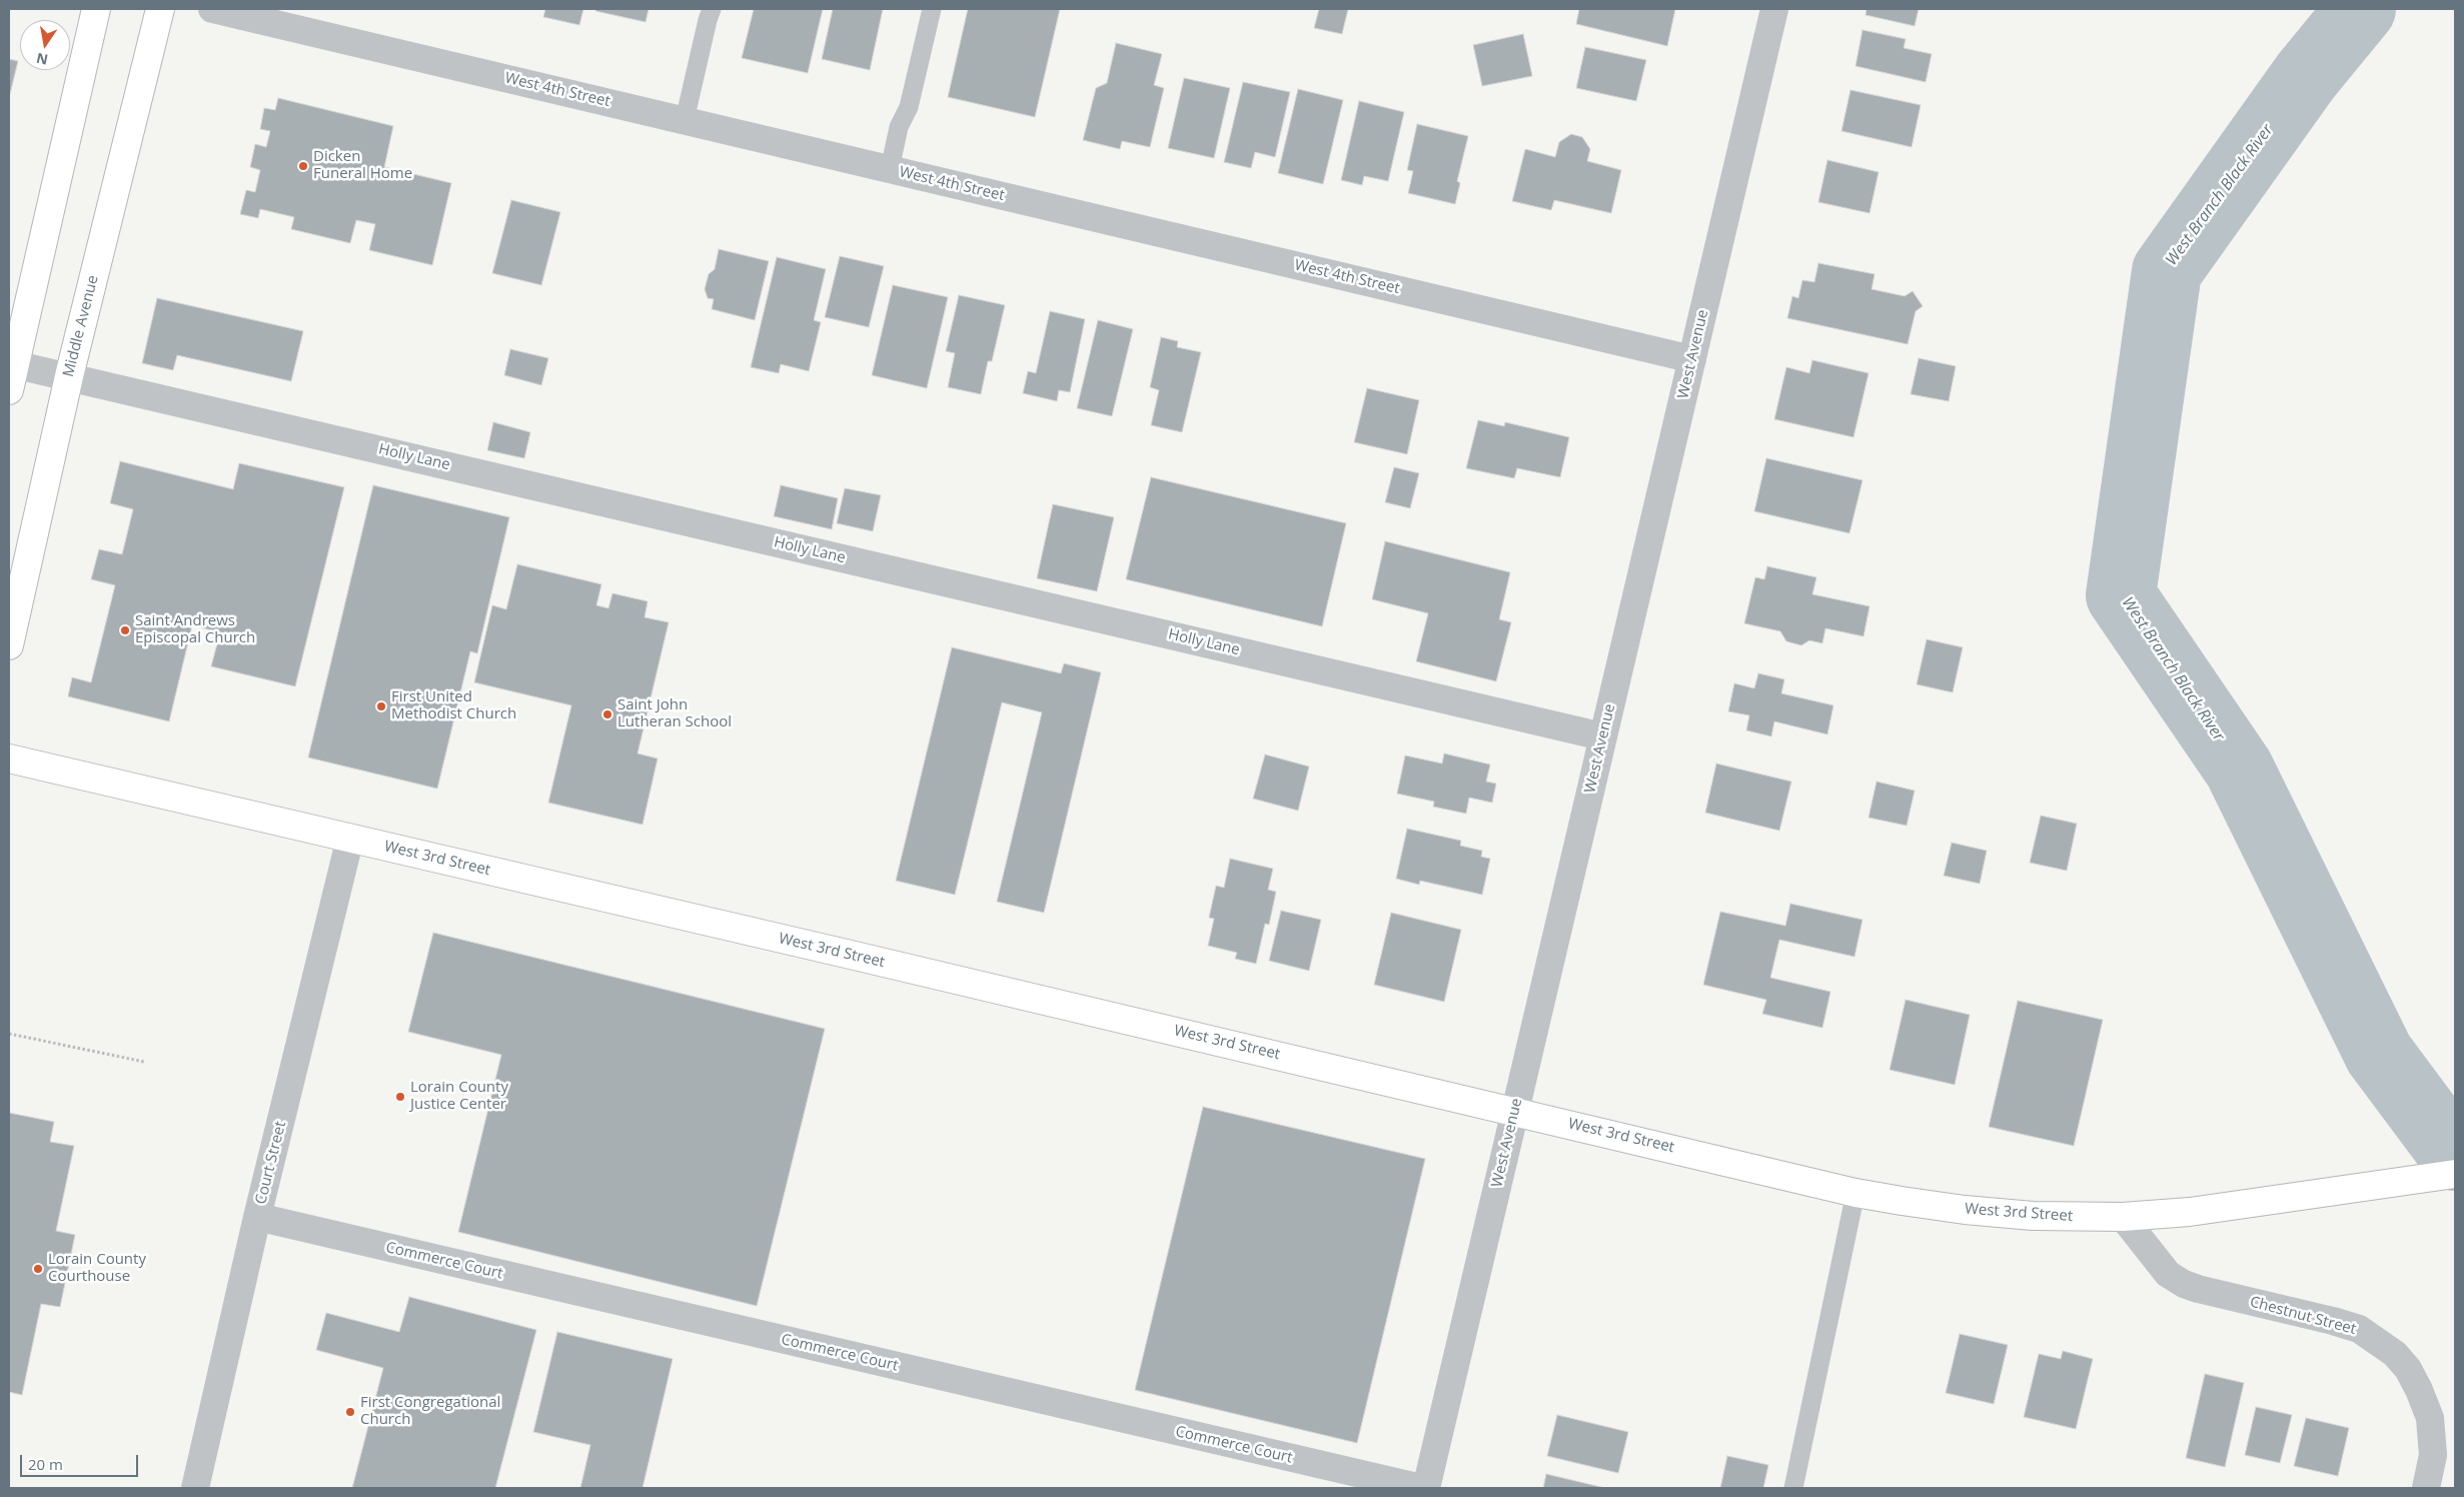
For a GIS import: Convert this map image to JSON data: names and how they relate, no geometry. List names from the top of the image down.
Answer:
{
  "streets": {
    "main road": ["Middle Avenue", "West 3rd Street"],
    "street": [
      "West 4th Street",
      "West Avenue",
      "Holly Lane",
      "Court Street",
      "Commerce Court",
      "Chestnut Street"
    ]
  },
  "crossings": [
    ["West 4th Street", "West Avenue"],
    ["Middle Avenue", "Holly Lane"],
    ["West Avenue", "Holly Lane"],
    ["West Avenue", "West 3rd Street"],
    ["West 3rd Street", "Court Street"],
    ["West 3rd Street", "Chestnut Street"],
    ["Court Street", "Commerce Court"]
  ],
  "water": ["West Branch Black River"],
  "places": [
    "Dicken Funeral Home",
    "Saint Andrews Episcopal Church",
    "First United Methodist Church",
    "Saint John Lutheran School",
    "Lorain County Justice Center",
    "Lorain County Courthouse",
    "First Congregational Church"
  ],
  "scale_bar": "20 m",
  "north": "bottom"
}
